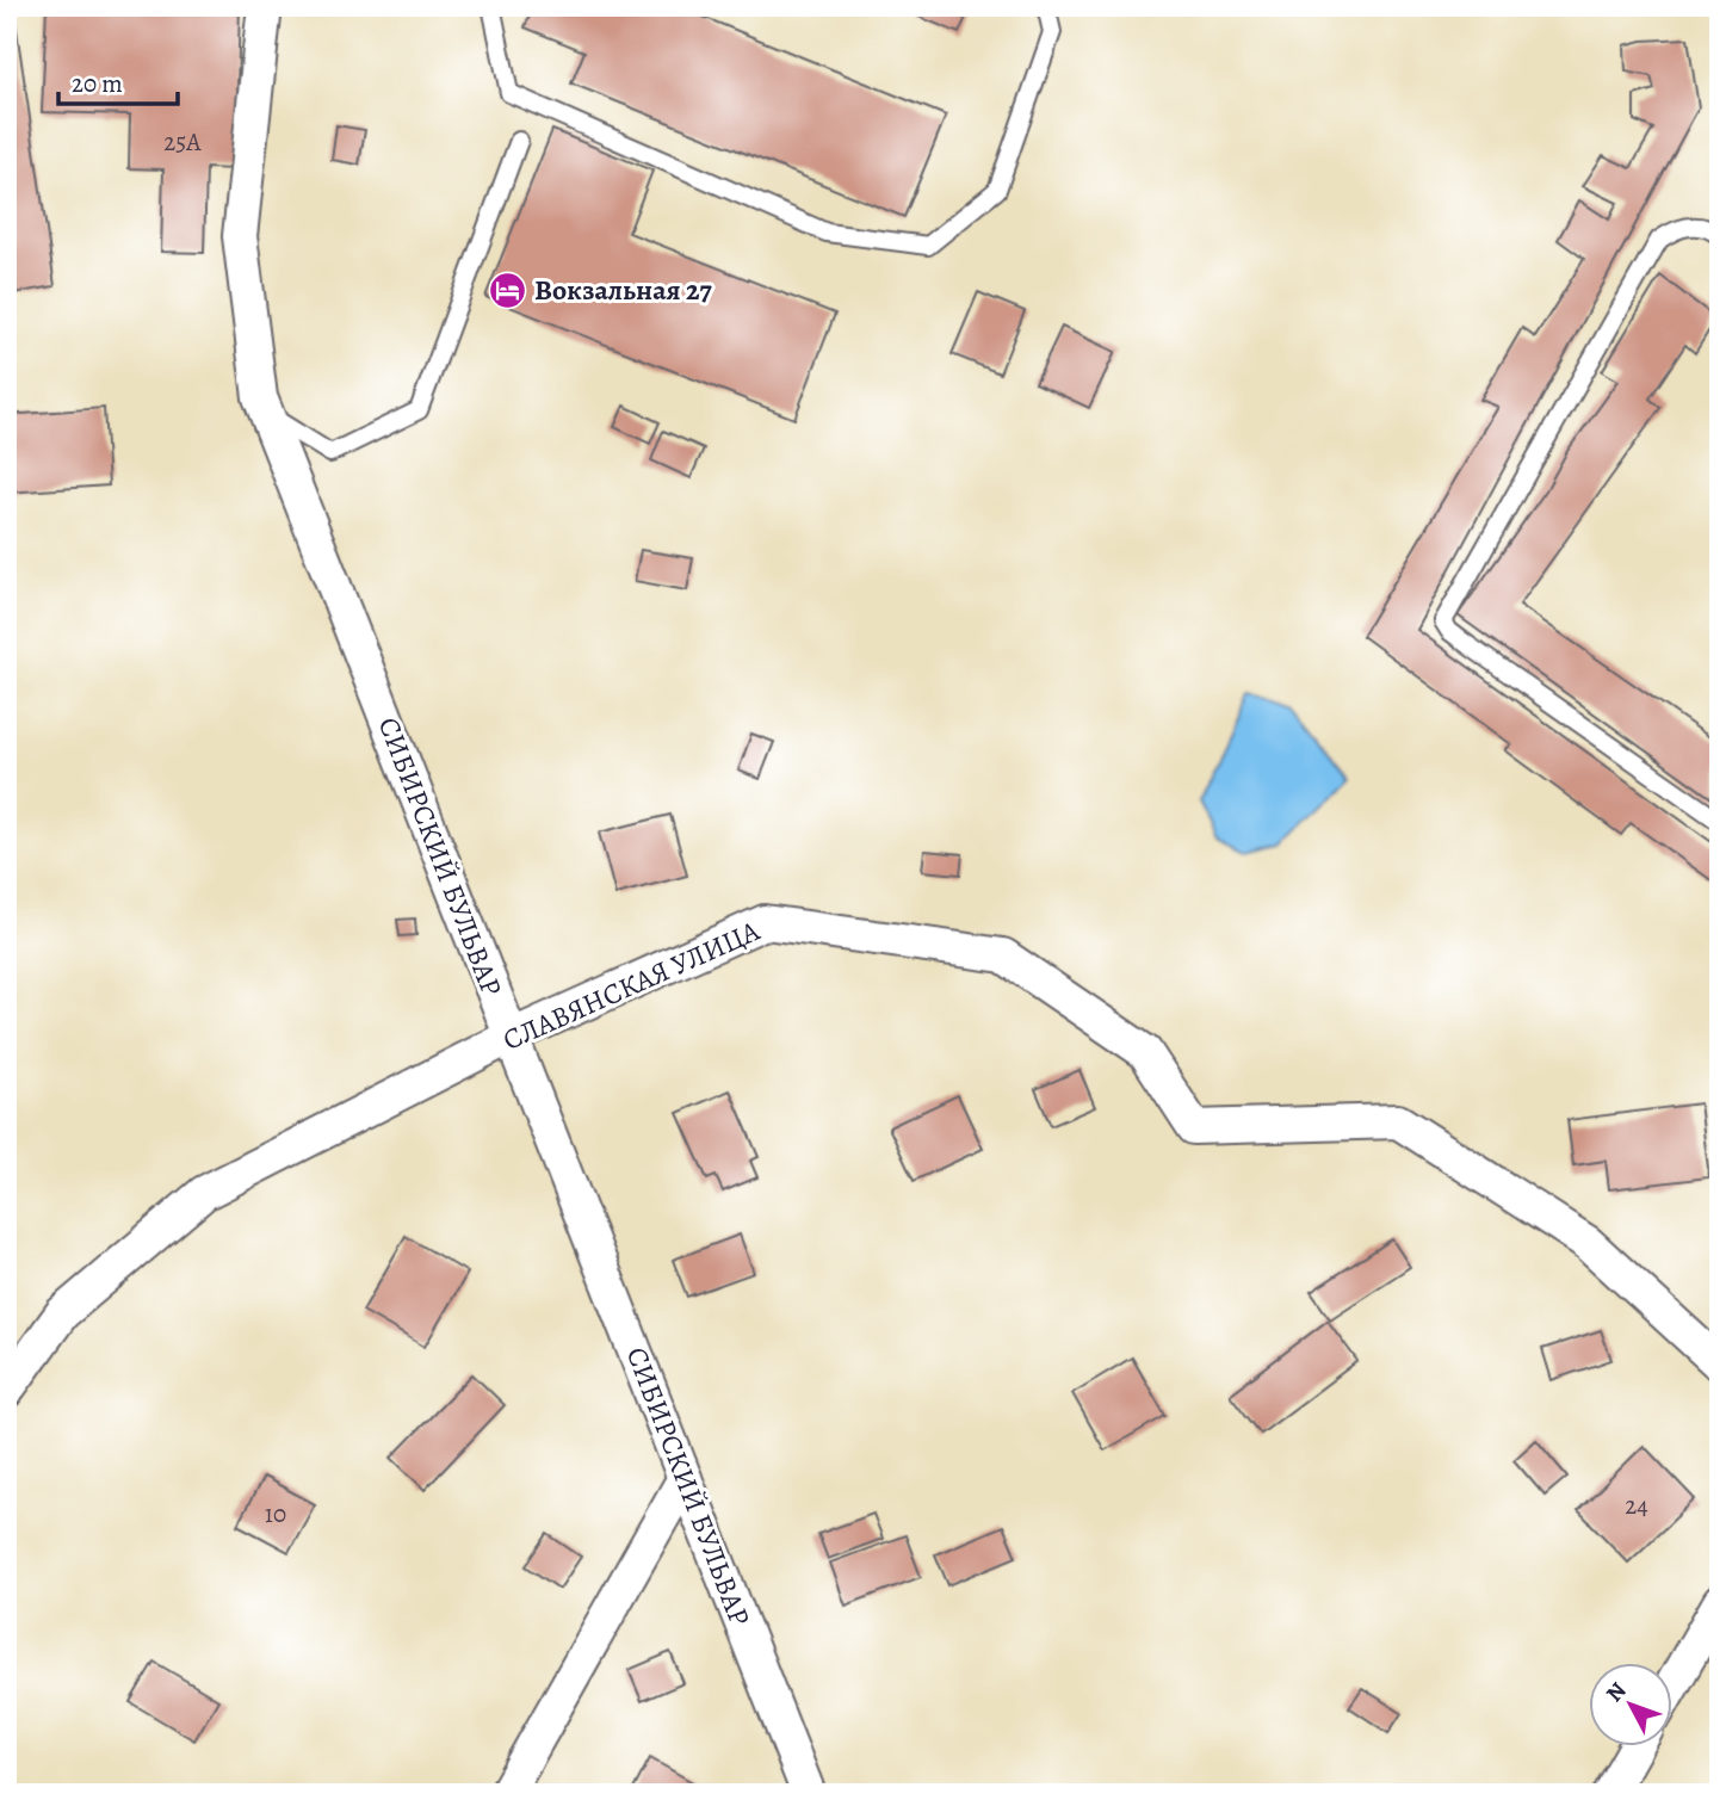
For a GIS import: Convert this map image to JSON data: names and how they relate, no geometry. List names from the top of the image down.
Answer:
{
  "streets": {
    "street": ["СИБИРСКИЙ БУЛЬВАР", "СЛАВЯНСКАЯ УЛИЦА"]
  },
  "crossings": [
    ["СИБИРСКИЙ БУЛЬВАР", "СЛАВЯНСКАЯ УЛИЦА"]
  ],
  "places": {
    "hotel": ["Вокзальная 27"]
  },
  "house_numbers": ["25А", "24", "10"],
  "scale_bar": "20 m",
  "north": "top left"
}
